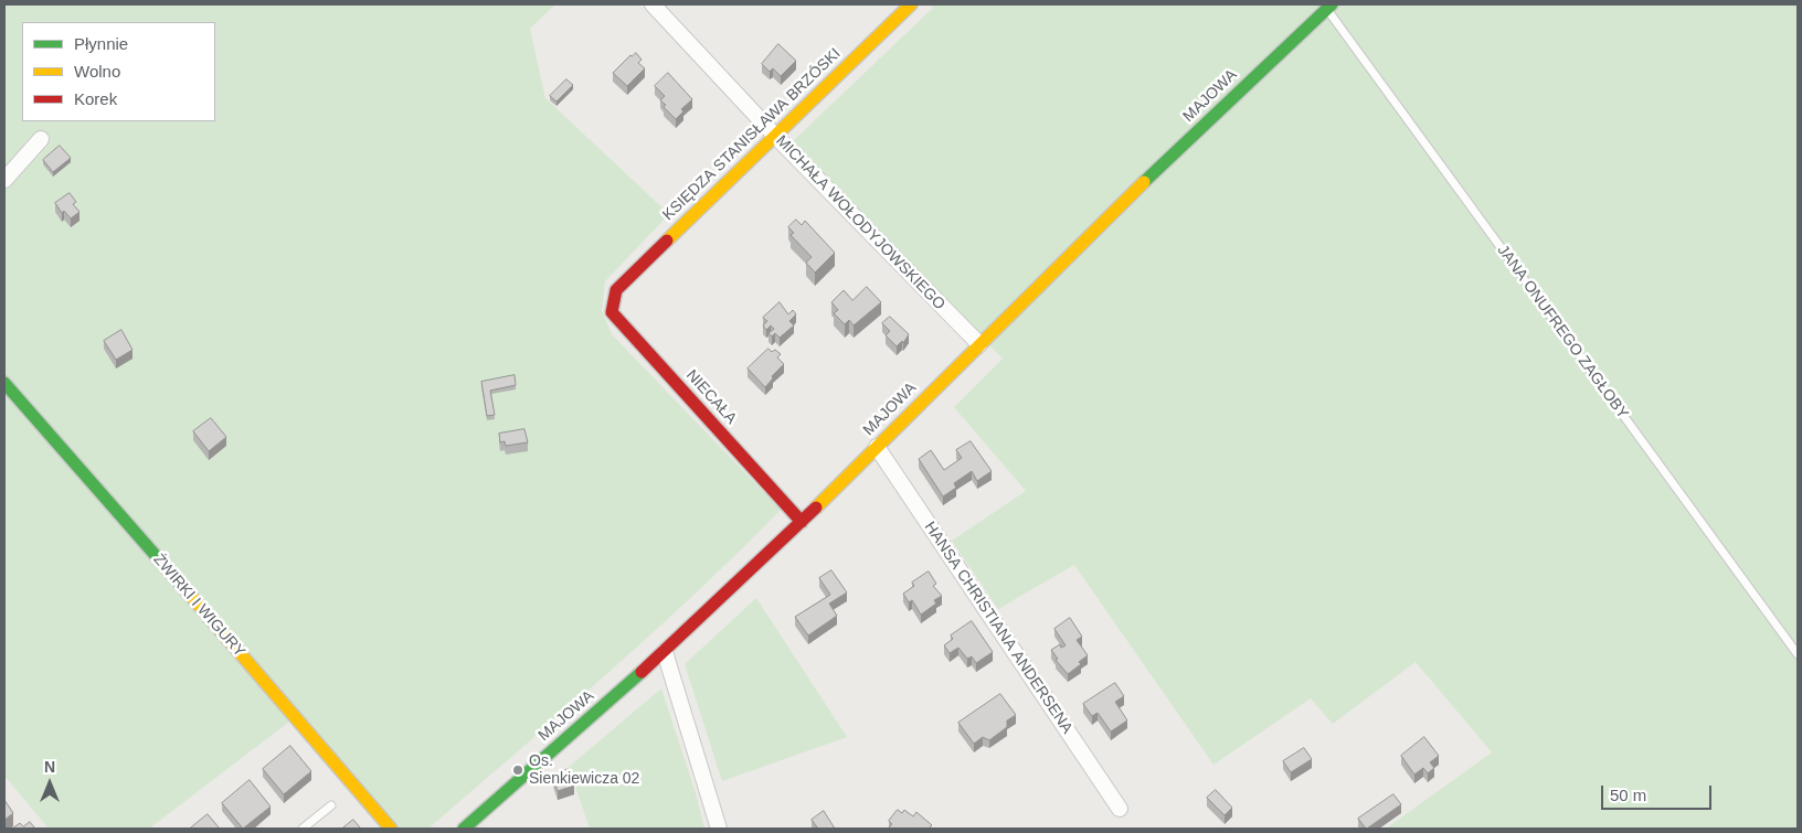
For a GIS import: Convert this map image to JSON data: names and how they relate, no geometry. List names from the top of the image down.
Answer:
{
  "streets": {
    "street": [
      "MAJOWA",
      "KSIĘDZA STANISŁAWA BRZÓSKI",
      "MICHAŁA WOŁODYJOWSKIEGO",
      "NIECAŁA",
      "ŻWIRKI I WIGURY",
      "HANSA CHRISTIANA ANDERSENA"
    ],
    "lane": ["JANA ONUFREGO ZAGŁOBY"]
  },
  "crossings": [
    ["MAJOWA", "MICHAŁA WOŁODYJOWSKIEGO"],
    ["MAJOWA", "JANA ONUFREGO ZAGŁOBY"],
    ["MAJOWA", "NIECAŁA"],
    ["MAJOWA", "HANSA CHRISTIANA ANDERSENA"],
    ["KSIĘDZA STANISŁAWA BRZÓSKI", "MICHAŁA WOŁODYJOWSKIEGO"],
    ["KSIĘDZA STANISŁAWA BRZÓSKI", "NIECAŁA"]
  ],
  "places": ["Os. Sienkiewicza 02"],
  "legend": ["Płynnie", "Wolno", "Korek"],
  "scale_bar": "50 m",
  "north": "top"
}
